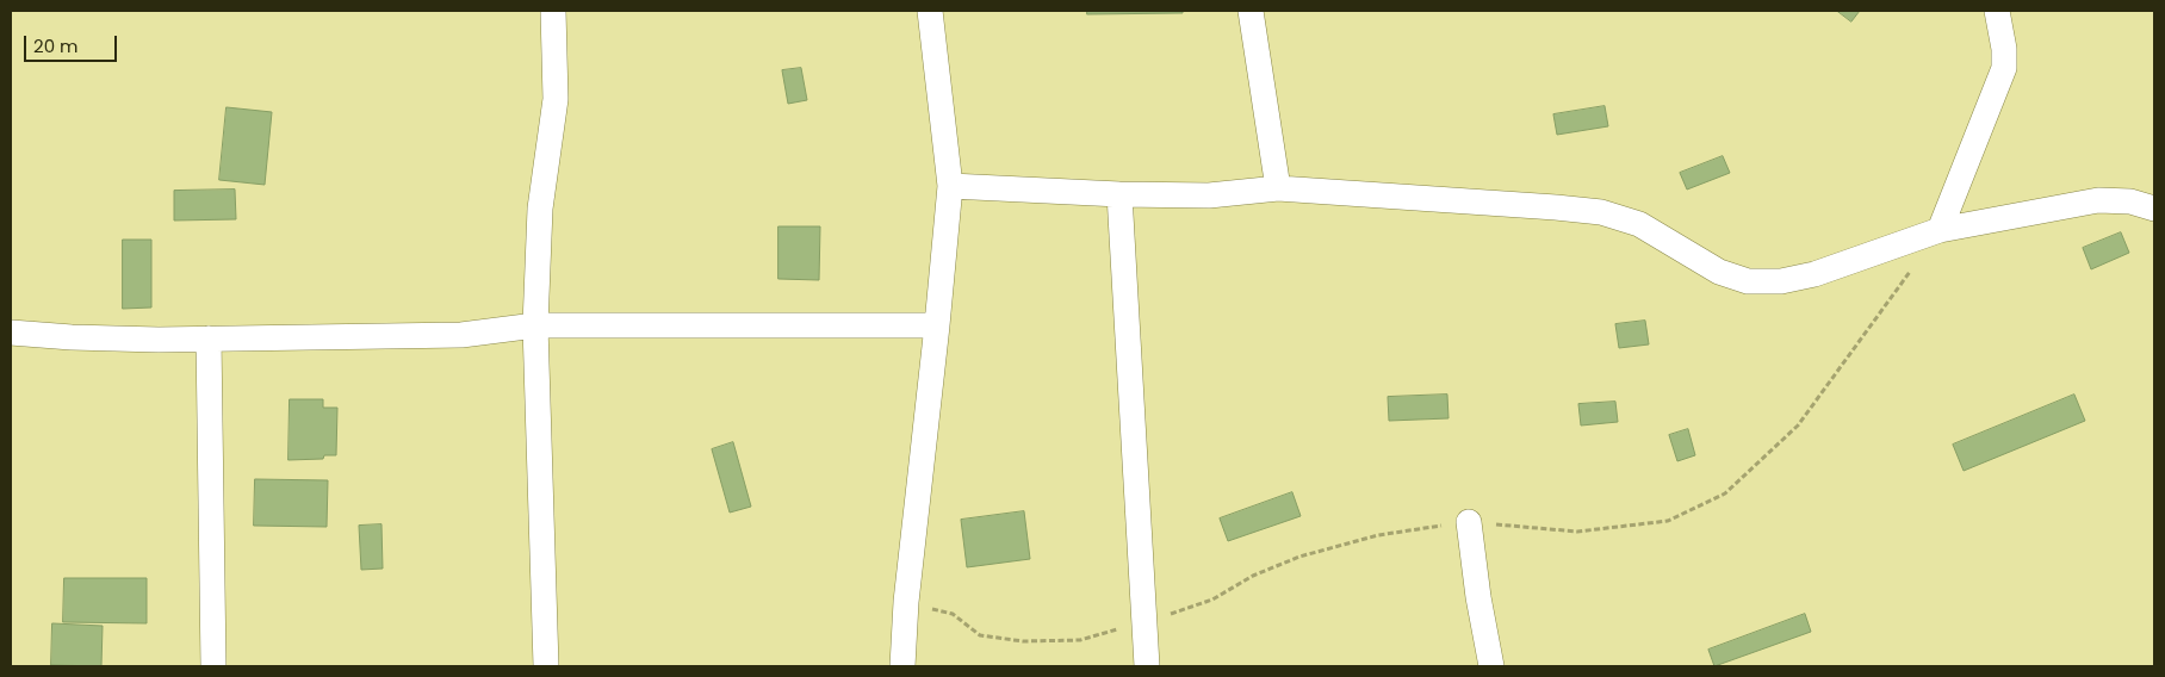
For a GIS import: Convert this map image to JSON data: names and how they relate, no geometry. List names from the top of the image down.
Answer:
{
  "scale_bar": "20 m"
}
